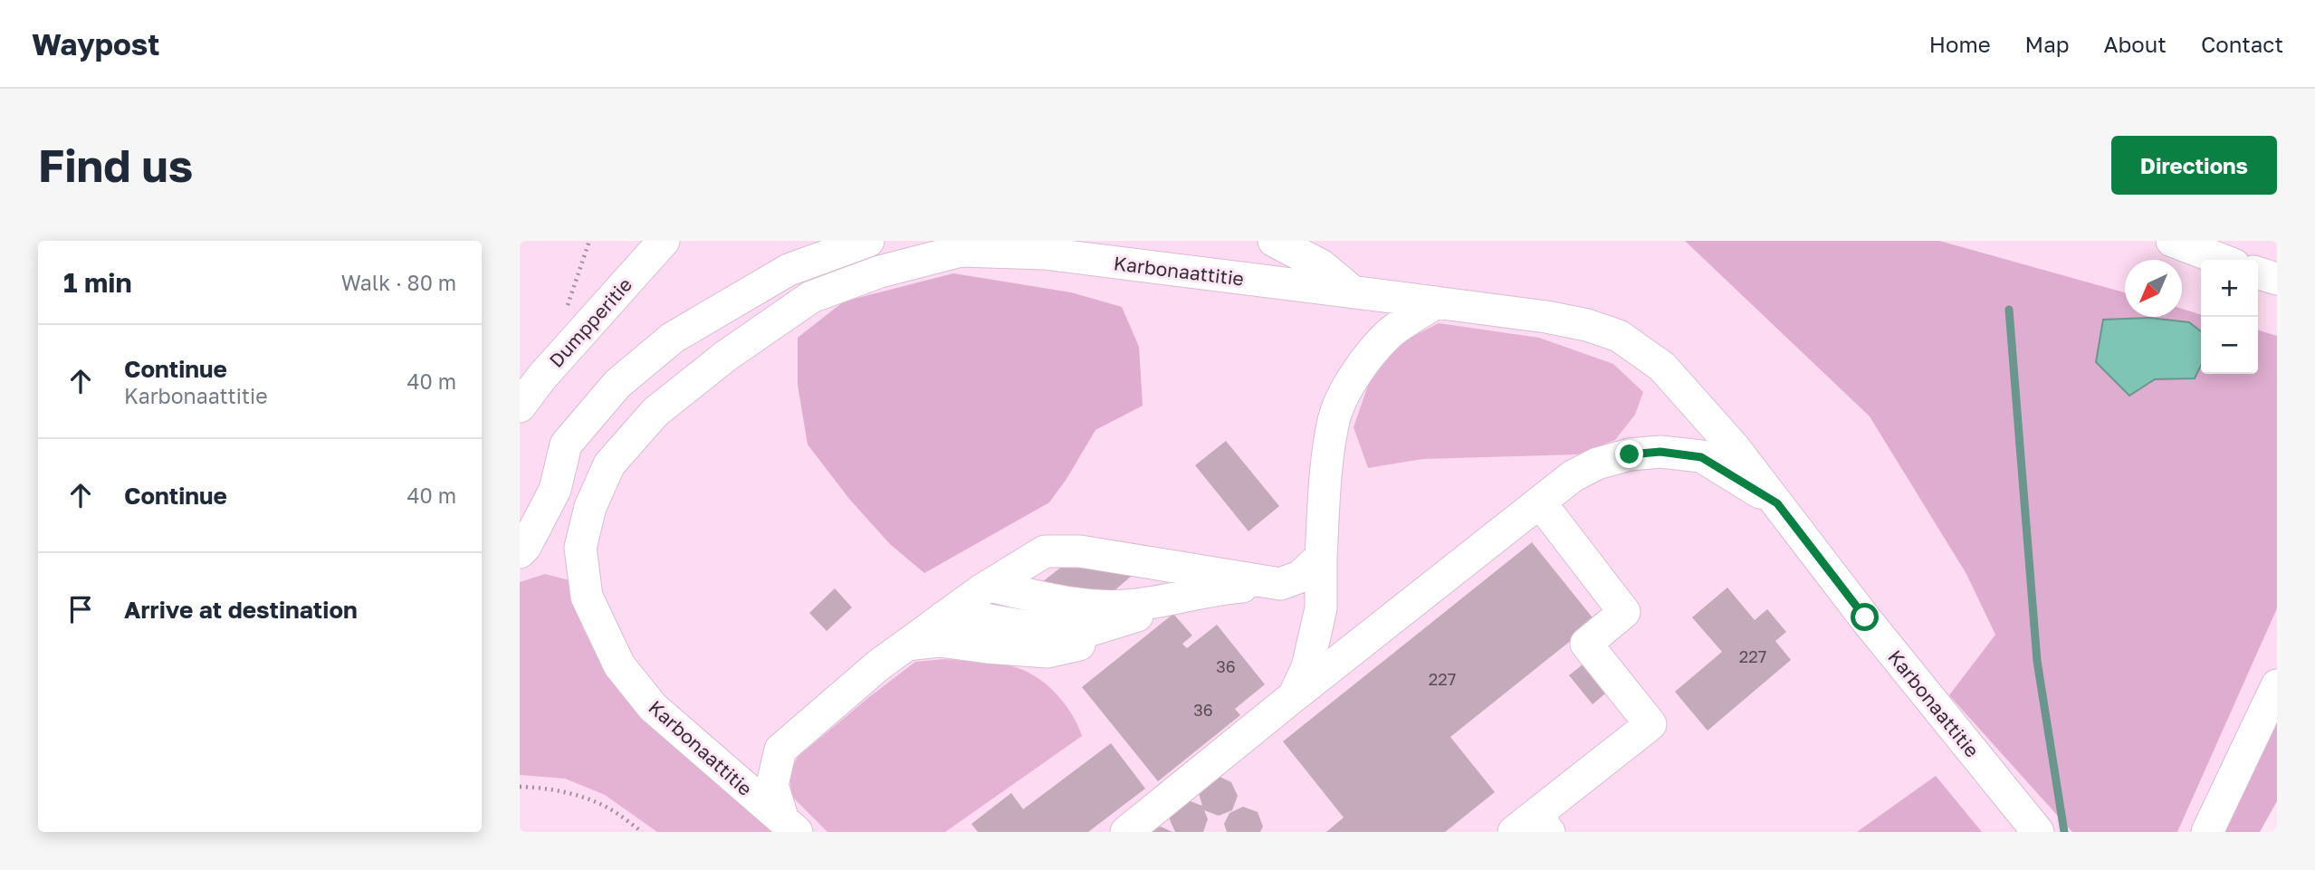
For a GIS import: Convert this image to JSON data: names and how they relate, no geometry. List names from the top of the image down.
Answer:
{
  "streets": {
    "street": ["Karbonaattitie", "Dumpperitie"]
  },
  "house_numbers": [
    "227",
    "36",
    "227",
    "36"
  ],
  "north": "bottom left",
  "page": {
    "header": "Waypost",
    "nav": [
      "Home",
      "Map",
      "About",
      "Contact"
    ],
    "buttons": "Directions",
    "title": "Find us",
    "heading": ["1 min", "Walk · 80 m"],
    "map_buttons": ["+", "−"],
    "list": [
      ["Continue", "Karbonaattitie", "40 m"],
      ["Continue", "40 m"],
      "Arrive at destination"
    ]
  }
}
